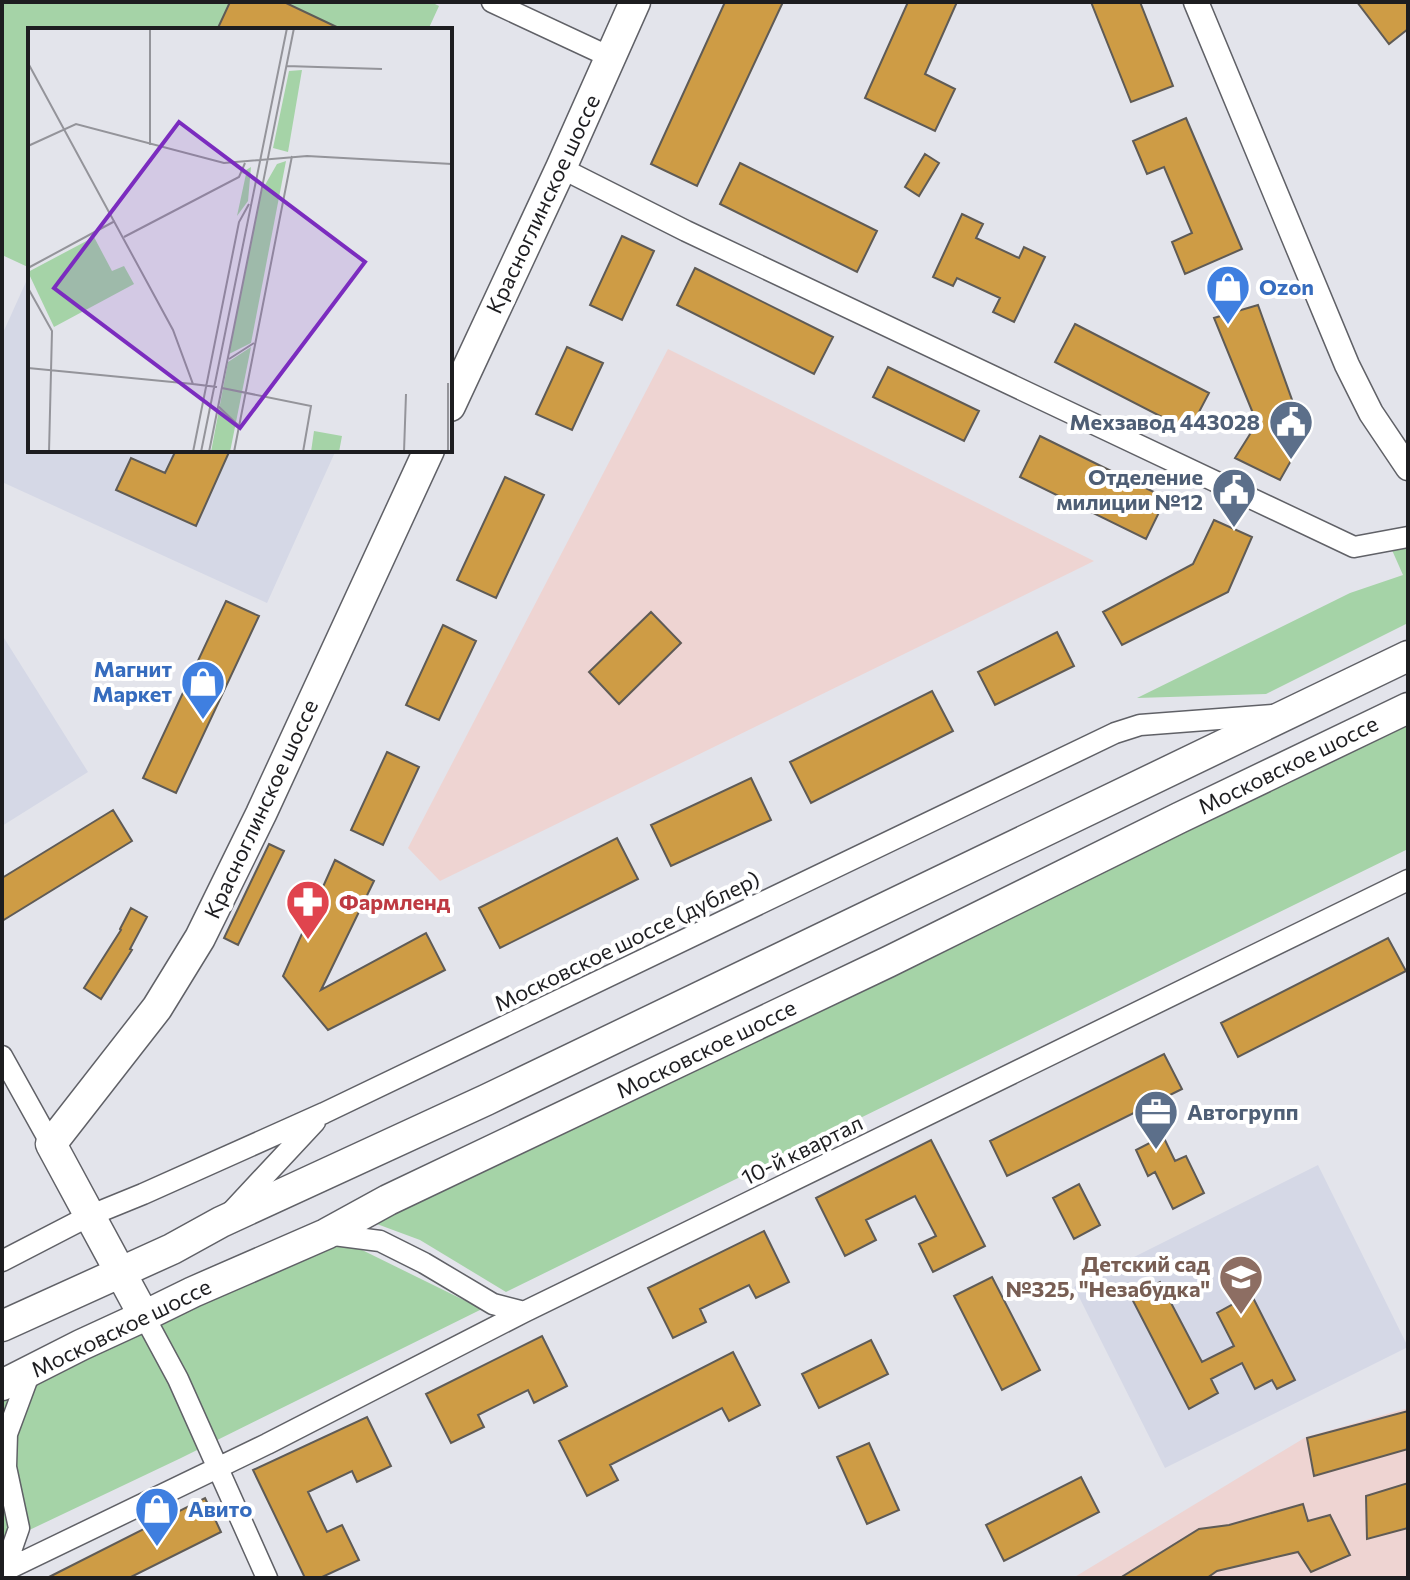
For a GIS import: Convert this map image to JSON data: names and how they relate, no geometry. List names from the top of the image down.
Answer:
{
  "streets": {
    "main road": ["Красноглинское шоссе", "Московское шоссе"],
    "street": ["Московское шоссе (дублер)", "10-й квартал"]
  },
  "crossings": [
    ["Московское шоссе", "Московское шоссе (дублер)"]
  ],
  "places": {
    "shop": ["Ozon", "Магнит Маркет", "Авито"],
    "public building": ["Мехзавод 443028", "Отделение милиции №12"],
    "pharmacy": ["Фармленд"],
    "office": ["Автогрупп"],
    "school or university": ["Детский сад №325, \"Незабудка\""]
  }
}
